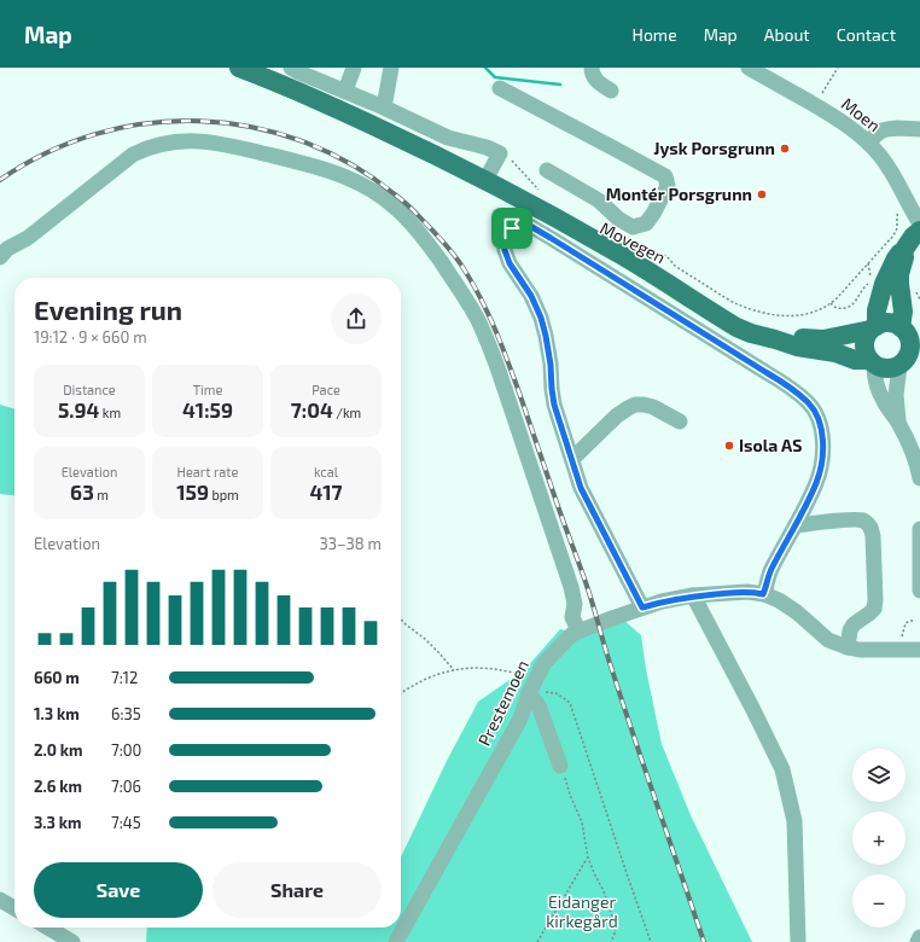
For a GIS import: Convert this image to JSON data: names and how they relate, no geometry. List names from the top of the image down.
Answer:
{
  "streets": {
    "main road": ["Movegen"],
    "street": ["Moen", "Prestemoen"]
  },
  "parks": ["Eidanger kirkegård"],
  "places": ["Jysk Porsgrunn", "Montér Porsgrunn", "Isola AS"],
  "page": {
    "header": "Map",
    "nav": [
      "Home",
      "Map",
      "About",
      "Contact"
    ],
    "heading": ["Evening run", "19:12 · 9 × 660 m"],
    "stats": [
      ["Distance", "5.94 km"],
      ["Time", "41:59"],
      ["Pace", "7:04 /km"],
      ["Elevation", "63 m"],
      ["Heart rate", "159 bpm"],
      ["kcal", "417"]
    ],
    "chart": ["Elevation", "33–38 m"],
    "list": [
      {
        "name": "660 m",
        "note": "7:12"
      },
      {
        "name": "1.3 km",
        "note": "6:35"
      },
      {
        "name": "2.0 km",
        "note": "7:00"
      },
      {
        "name": "2.6 km",
        "note": "7:06"
      },
      {
        "name": "3.3 km",
        "note": "7:45"
      }
    ],
    "map_buttons": ["+", "−"],
    "buttons": ["Save", "Share"]
  }
}
